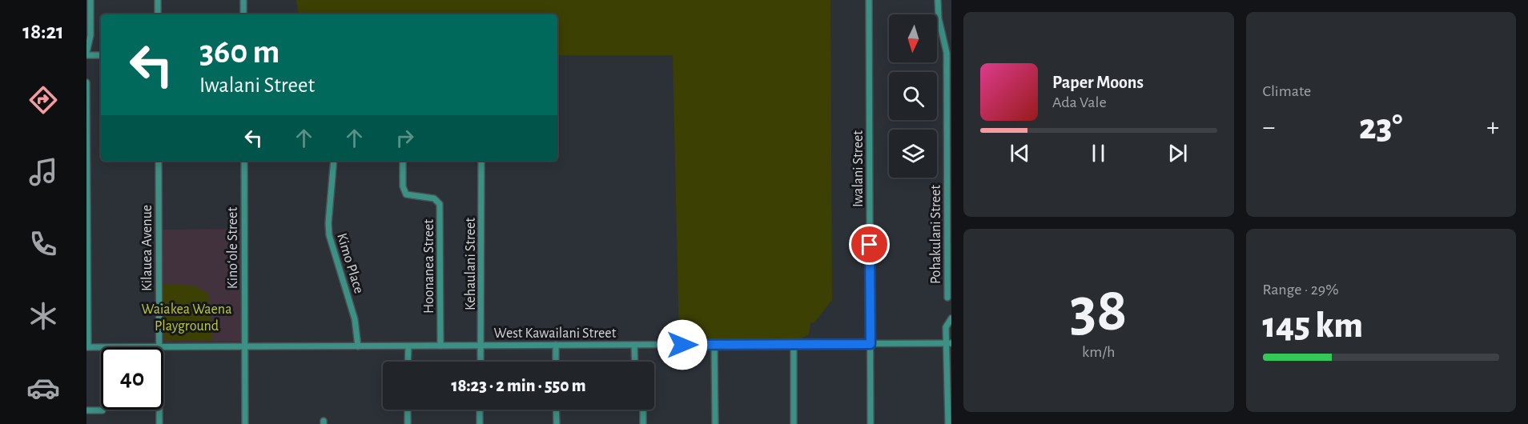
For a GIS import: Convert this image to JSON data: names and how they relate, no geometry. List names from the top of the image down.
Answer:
{
  "streets": {
    "street": [
      "Iwalani Street",
      "Pohakulani Street",
      "Kilauea Avenue",
      "Kinoʻole Street",
      "Kimo Place",
      "Kehaulani Street",
      "Hoonanea Street",
      "West Kawailani Street"
    ]
  },
  "crossings": [
    ["Iwalani Street", "West Kawailani Street"],
    ["Kilauea Avenue", "West Kawailani Street"],
    ["Kinoʻole Street", "West Kawailani Street"],
    ["Kimo Place", "West Kawailani Street"],
    ["Kehaulani Street", "West Kawailani Street"],
    ["Hoonanea Street", "West Kawailani Street"]
  ],
  "parks": ["Waiakea Waena Playground"],
  "north": "bottom",
  "page": {
    "tabs": "18:21",
    "tile": [
      "Climate",
      ["38", "km/h"],
      ["Range · 29%", "145 km"]
    ],
    "turn": ["360 m", "Iwalani Street"],
    "song": ["Paper Moons", "Ada Vale"],
    "heat": ["−", "23°", "+"],
    "limit": "40",
    "trip": "18:23 · 2 min · 550 m"
  }
}
